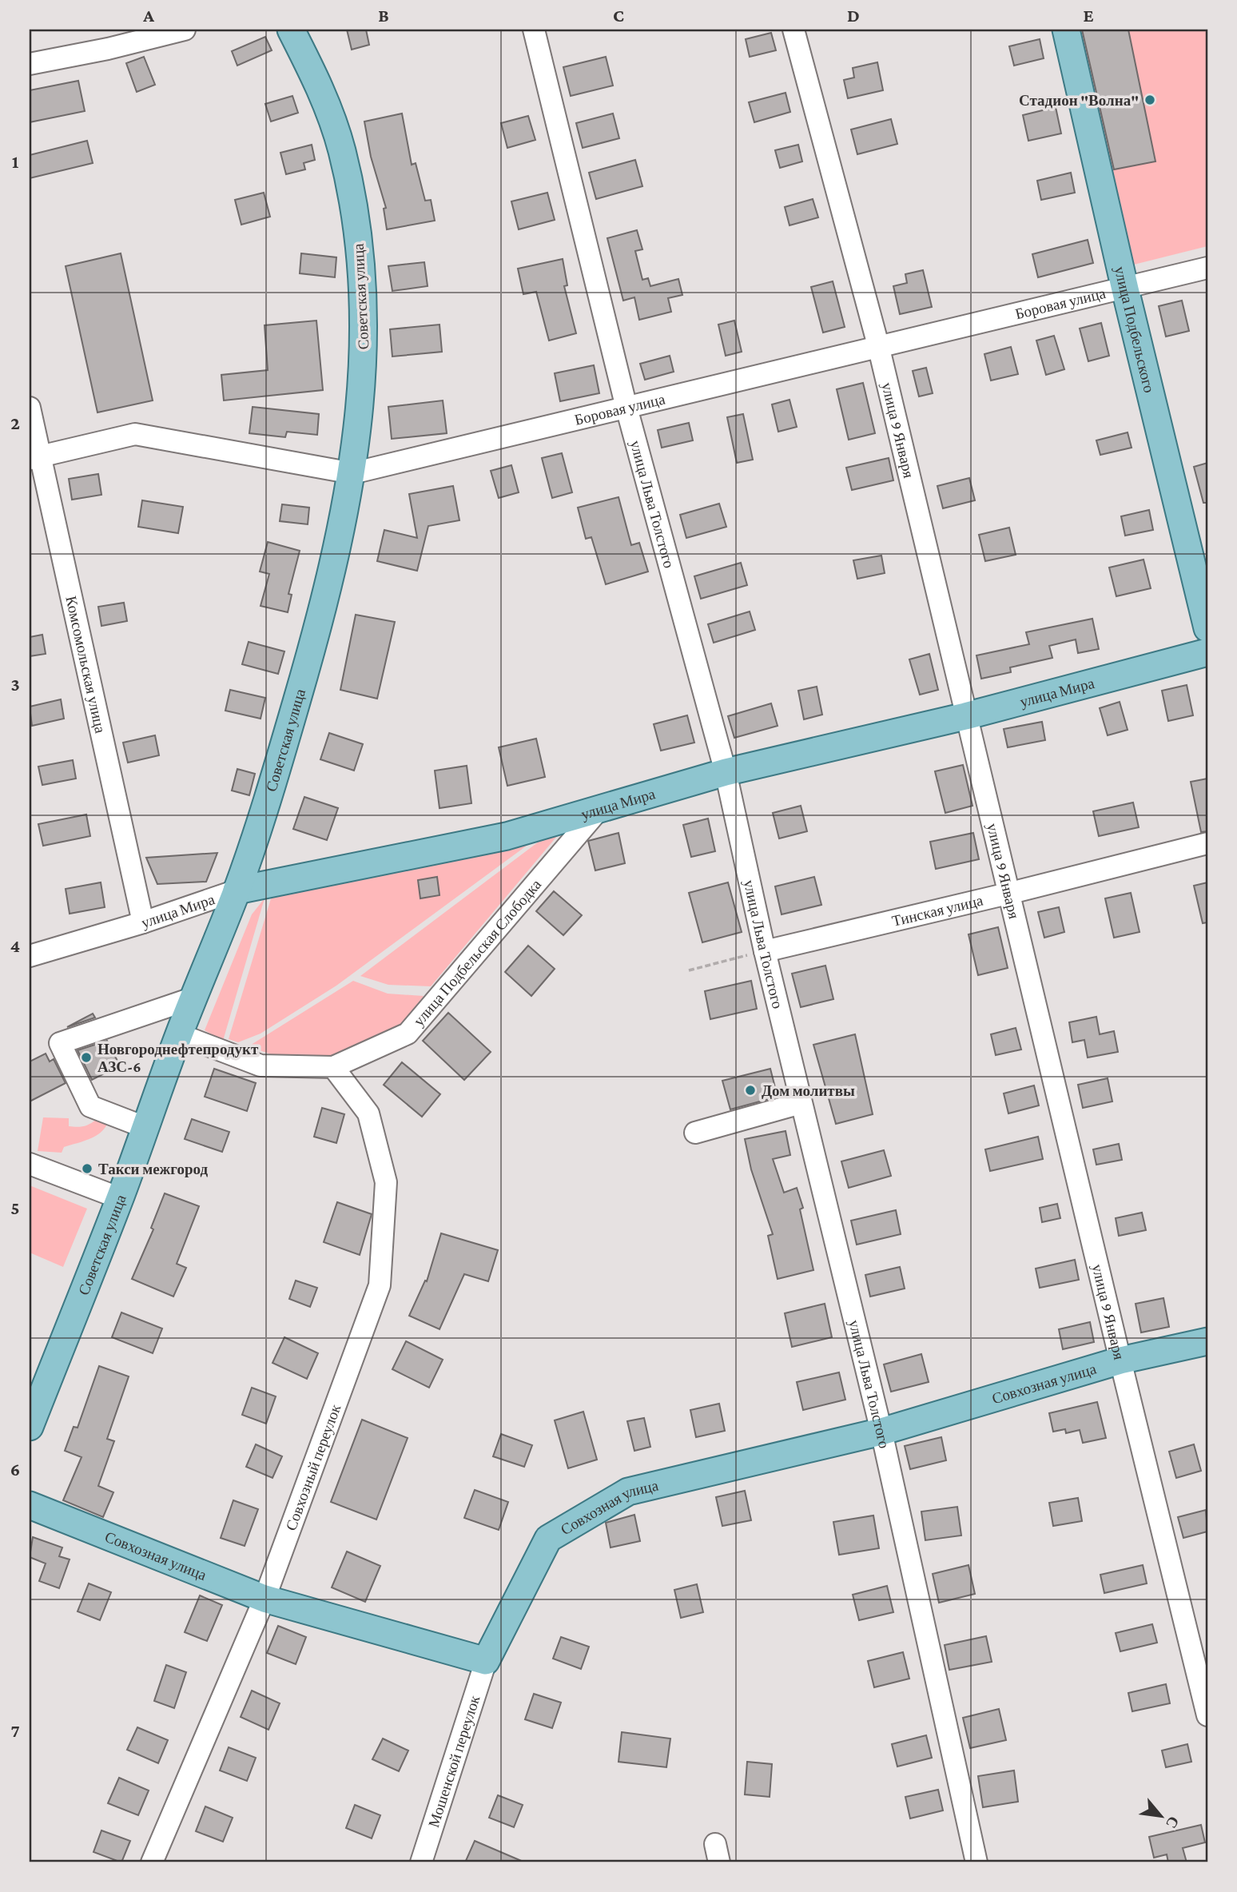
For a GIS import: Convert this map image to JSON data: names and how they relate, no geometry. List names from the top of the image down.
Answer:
{
  "streets": {
    "main road": [
      "Советская улица",
      "улица Подбельского",
      "улица Мира",
      "Совхозная улица"
    ],
    "street": [
      "Боровая улица",
      "улица 9 Января",
      "улица Льва Толстого",
      "Комсомольская улица",
      "Тинская улица",
      "улица Подбельская Слободка",
      "Совхозный переулок",
      "Мошенской переулок"
    ]
  },
  "crossings": [
    ["Советская улица", "Боровая улица"],
    ["Советская улица", "улица Мира"],
    ["Боровая улица", "улица Подбельского"],
    ["Боровая улица", "улица 9 Января"],
    ["Боровая улица", "улица Льва Толстого"],
    ["Боровая улица", "Комсомольская улица"],
    ["улица 9 Января", "улица Мира"],
    ["улица 9 Января", "Тинская улица"],
    ["улица 9 Января", "Совхозная улица"],
    ["улица Льва Толстого", "улица Мира"],
    ["улица Льва Толстого", "Тинская улица"],
    ["улица Льва Толстого", "Совхозная улица"],
    ["Комсомольская улица", "улица Мира"],
    ["улица Мира", "улица Подбельская Слободка"],
    ["улица Подбельская Слободка", "Совхозный переулок"],
    ["Совхозная улица", "Совхозный переулок"],
    ["Совхозная улица", "Мошенской переулок"]
  ],
  "places": [
    "Стадион \"Волна\"",
    "Новгороднефтепродукт АЗС-6",
    "Дом молитвы",
    "Такси межгород"
  ],
  "north": "bottom right",
  "grid": {
    "columns": [
      "A",
      "B",
      "C",
      "D",
      "E"
    ],
    "rows": [
      "1",
      "2",
      "3",
      "4",
      "5",
      "6",
      "7"
    ]
  }
}
